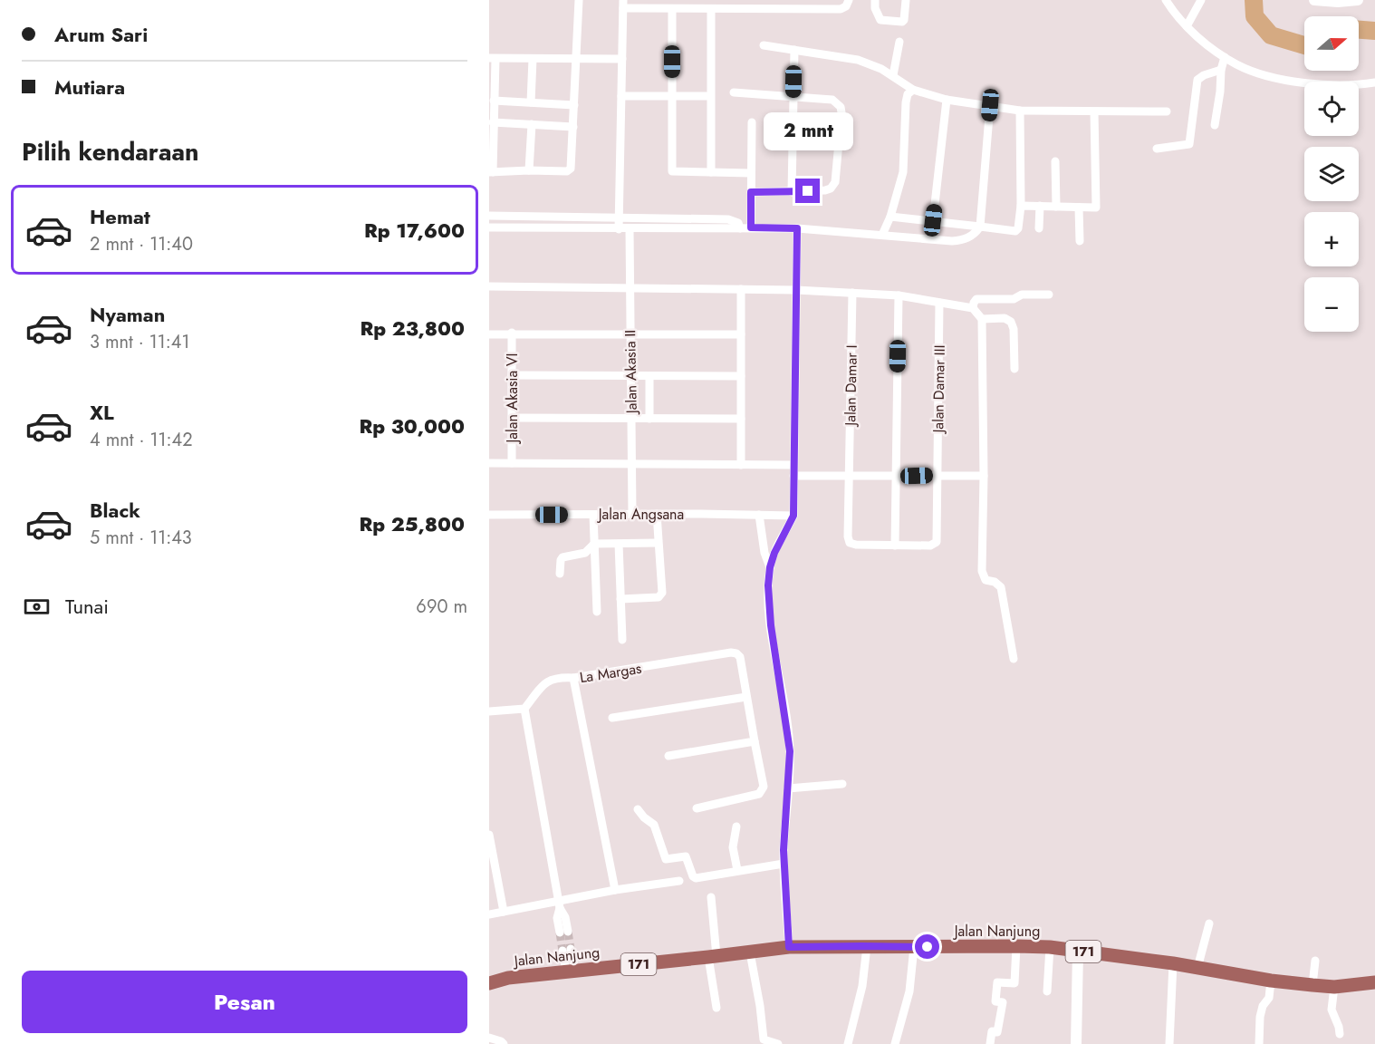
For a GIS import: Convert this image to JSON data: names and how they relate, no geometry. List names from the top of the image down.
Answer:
{
  "streets": {
    "main road": ["Jalan Nanjung", "171"],
    "street": [
      "Jalan Akasia II",
      "Jalan Damar I",
      "Jalan Damar III",
      "Jalan Akasia VI",
      "Jalan Angsana",
      "La Margas"
    ]
  },
  "crossings": [
    ["Jalan Akasia II", "Jalan Angsana"],
    ["Jalan Damar I", "Jalan Damar III"]
  ],
  "north": "right",
  "page": {
    "banner": ["Arum Sari", "Mutiara"],
    "map_buttons": ["+", "−"],
    "bubble": "2 mnt",
    "heading": "Pilih kendaraan",
    "list": [
      {
        "name": "Hemat",
        "note": "2 mnt · 11:40",
        "value": "Rp 17,600"
      },
      {
        "name": "Nyaman",
        "note": "3 mnt · 11:41",
        "value": "Rp 23,800"
      },
      {
        "name": "XL",
        "note": "4 mnt · 11:42",
        "value": "Rp 30,000"
      },
      {
        "name": "Black",
        "note": "5 mnt · 11:43",
        "value": "Rp 25,800"
      }
    ],
    "pay": ["Tunai", "690 m"],
    "buttons": "Pesan"
  }
}
